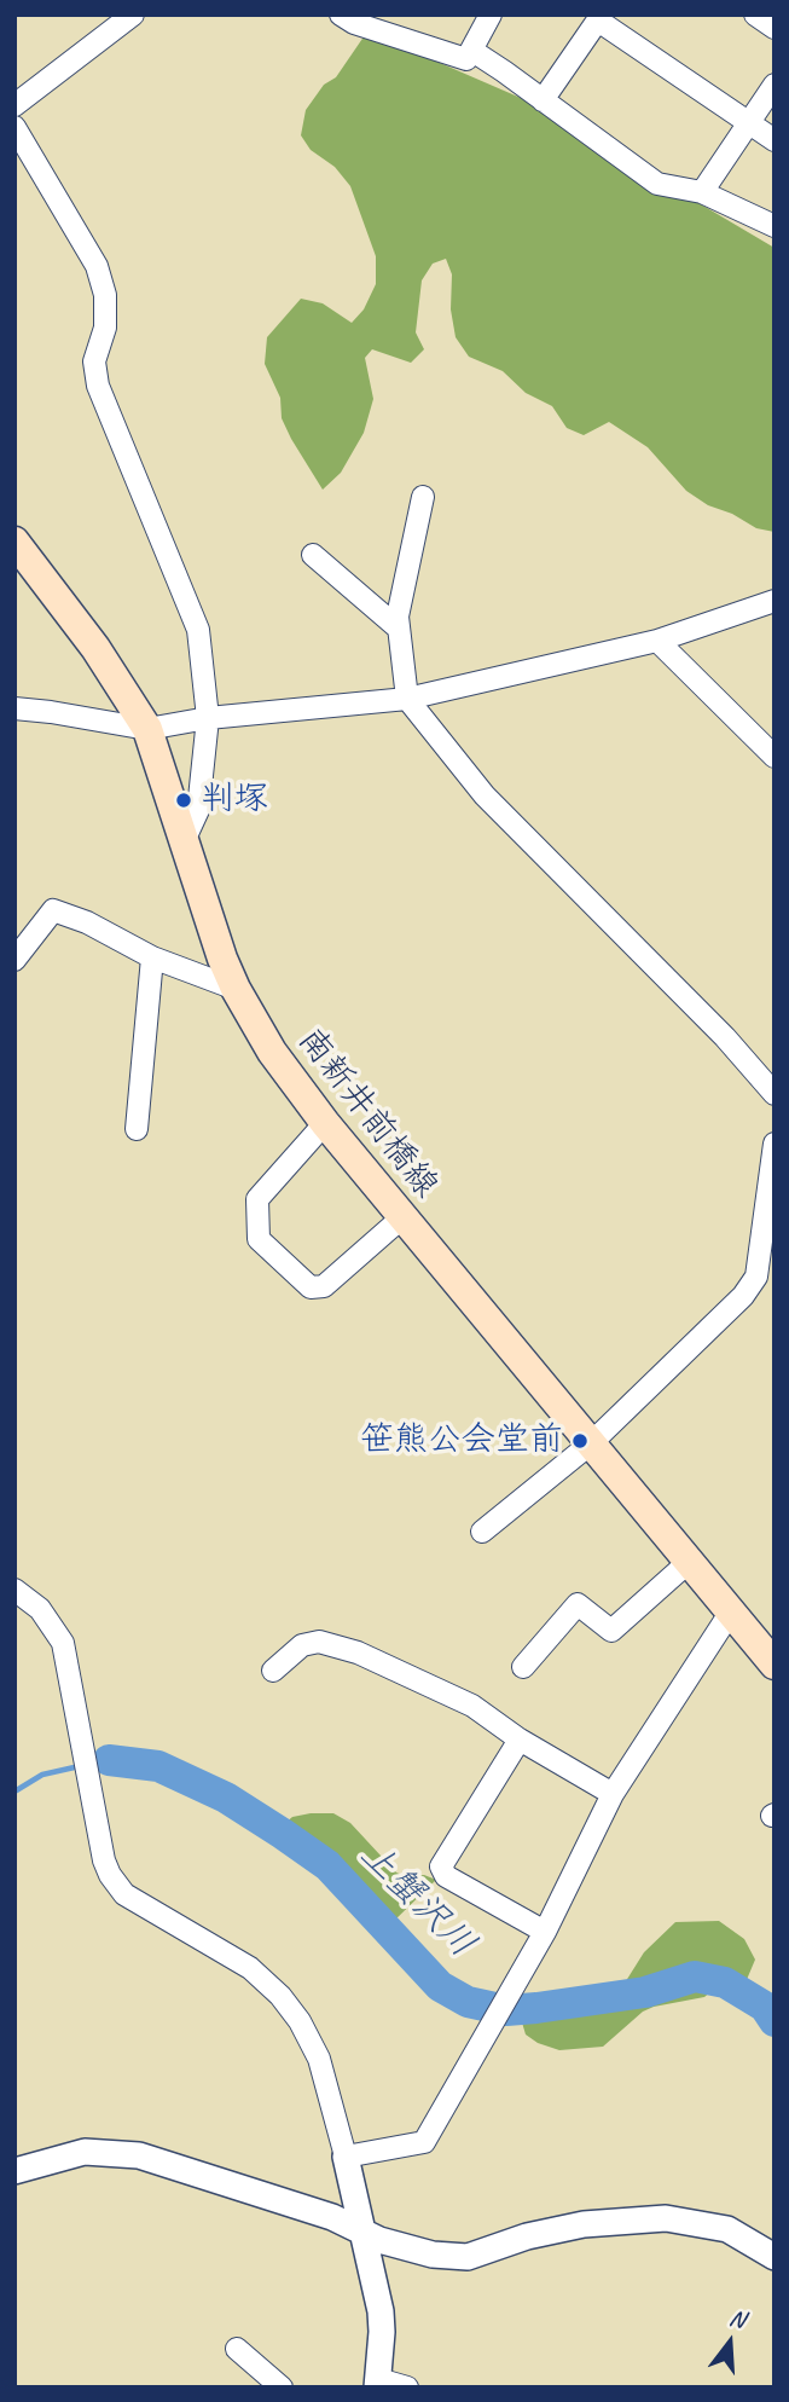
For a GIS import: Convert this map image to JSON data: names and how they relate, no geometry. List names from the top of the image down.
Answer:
{
  "streets": {
    "main road": ["南新井前橋線"]
  },
  "water": ["上蟹沢川"],
  "places": ["判塚", "笹熊公会堂前"],
  "north": "top"
}
